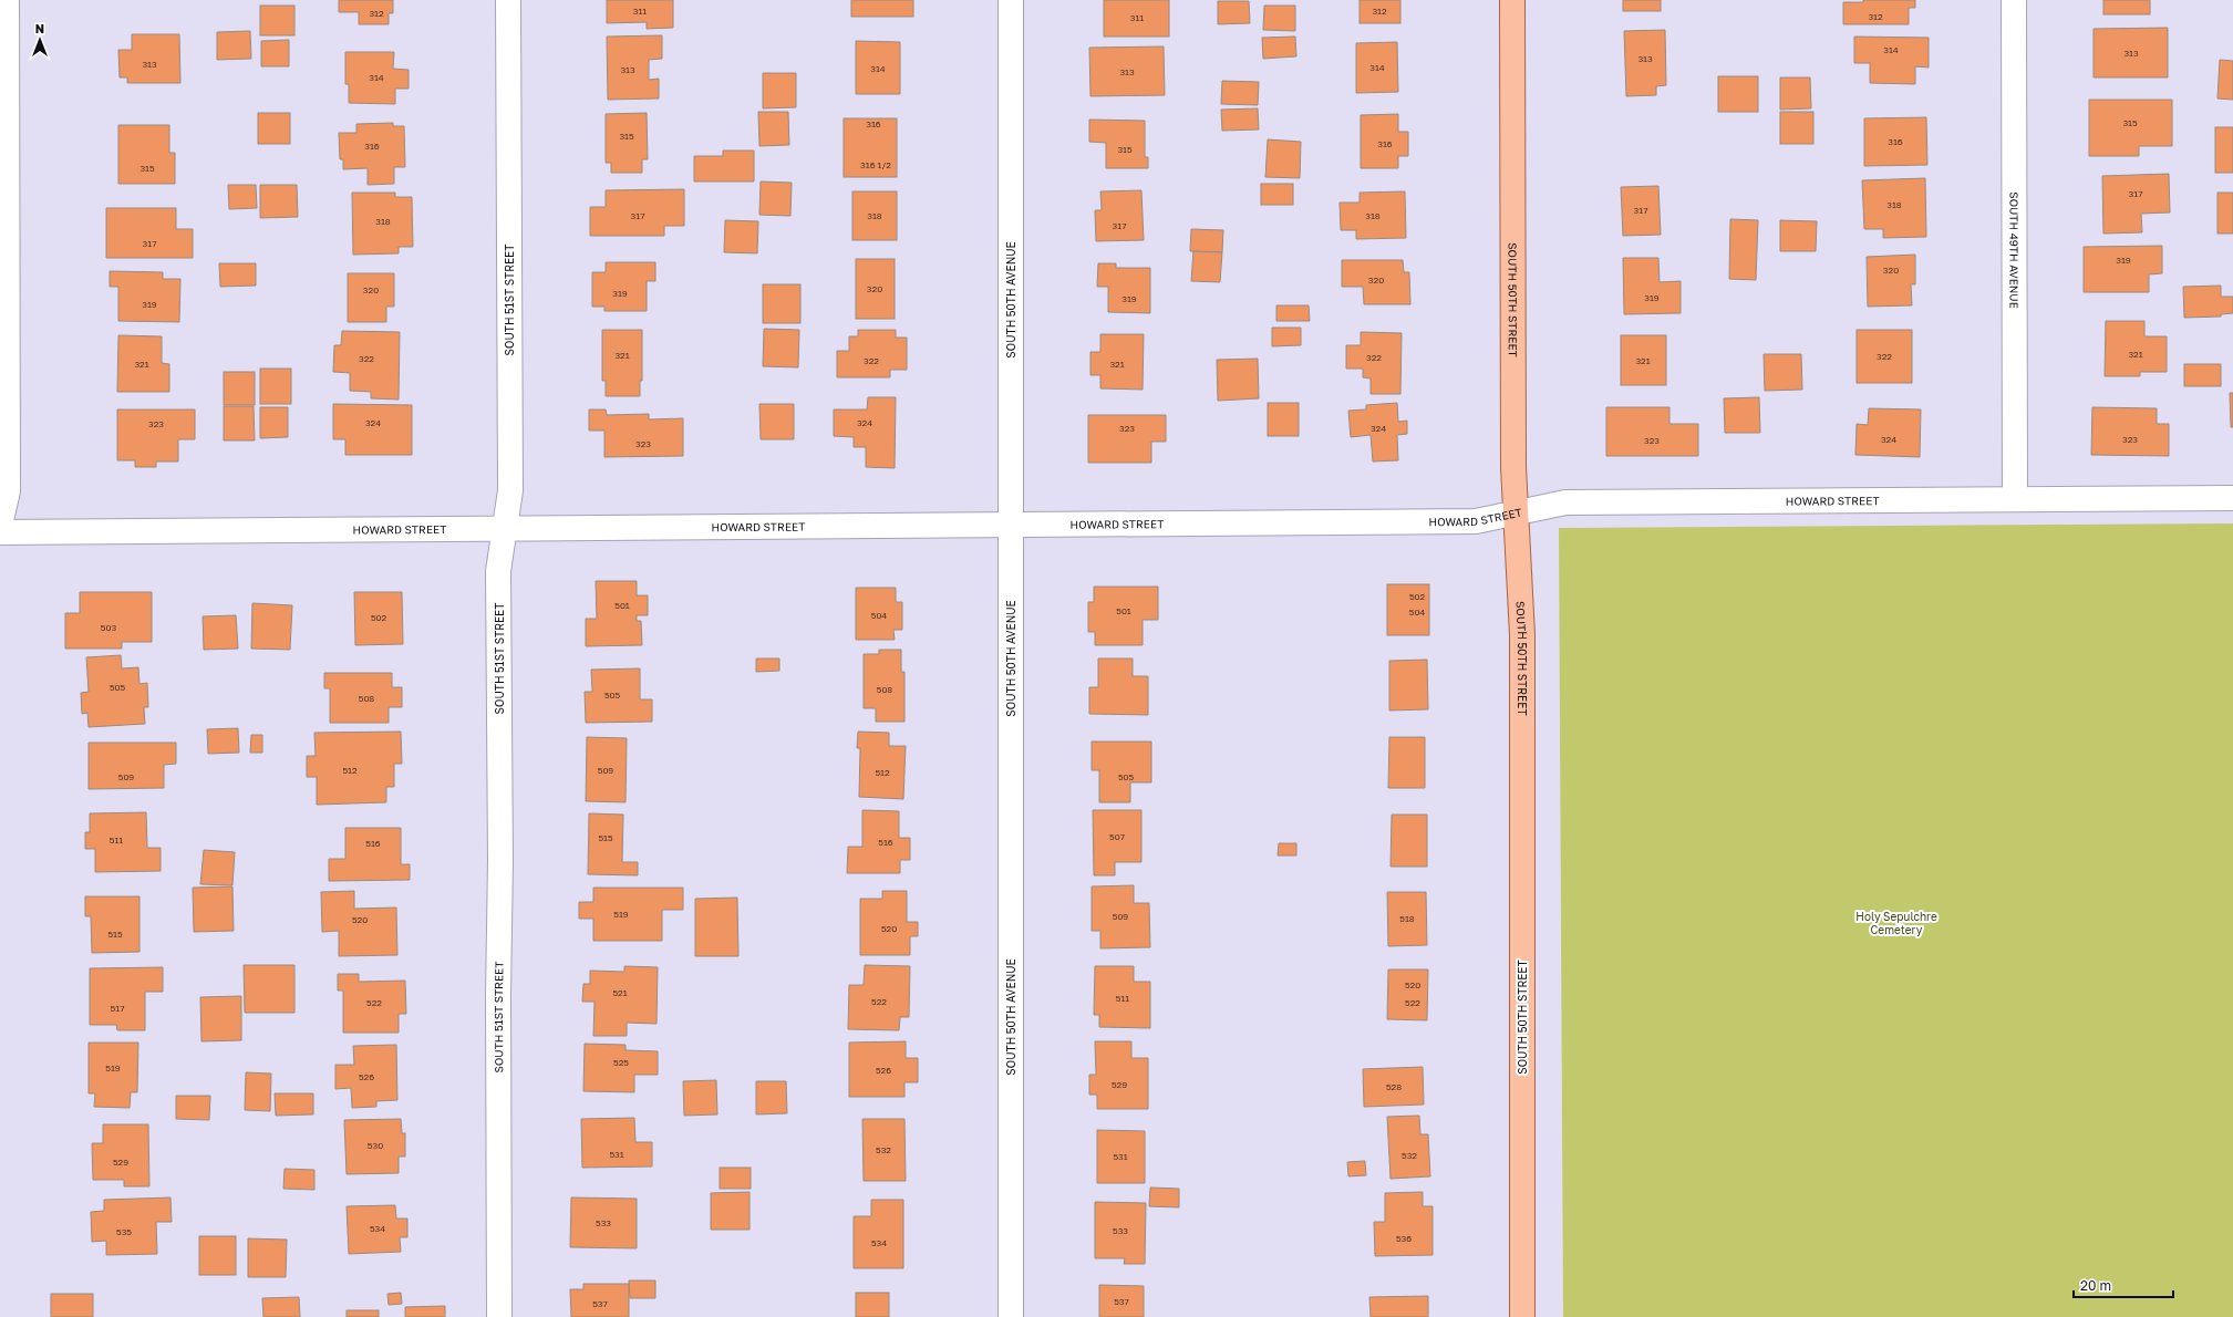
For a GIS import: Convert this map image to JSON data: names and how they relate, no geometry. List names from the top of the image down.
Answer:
{
  "streets": {
    "main road": ["SOUTH 50TH STREET"],
    "street": [
      "SOUTH 49TH AVENUE",
      "SOUTH 51ST STREET",
      "SOUTH 50TH AVENUE",
      "HOWARD STREET"
    ]
  },
  "crossings": [
    ["SOUTH 49TH AVENUE", "HOWARD STREET"],
    ["SOUTH 51ST STREET", "HOWARD STREET"],
    ["SOUTH 50TH AVENUE", "HOWARD STREET"],
    ["SOUTH 50TH STREET", "HOWARD STREET"]
  ],
  "parks": ["Holy Sepulchre Cemetery"],
  "house_numbers": [
    "311",
    "312",
    "312",
    "312",
    "311",
    "314",
    "313",
    "313",
    "313",
    "314",
    "314",
    "313",
    "313",
    "314",
    "315",
    "316",
    "315",
    "316",
    "316",
    "316",
    "315",
    "316 1/2",
    "315",
    "317",
    "318",
    "317",
    "317",
    "318",
    "318",
    "318",
    "317",
    "317",
    "319",
    "320",
    "320",
    "320",
    "320",
    "319",
    "319",
    "319",
    "319",
    "321",
    "321",
    "322",
    "322",
    "322",
    "322",
    "321",
    "321",
    "321",
    "324",
    "324",
    "323",
    "323",
    "324",
    "324",
    "323",
    "323",
    "323",
    "502",
    "501",
    "501",
    "504",
    "504",
    "502",
    "503",
    "505",
    "508",
    "505",
    "508",
    "512",
    "509",
    "512",
    "509",
    "505",
    "507",
    "515",
    "511",
    "516",
    "516",
    "519",
    "509",
    "518",
    "520",
    "520",
    "515",
    "520",
    "521",
    "511",
    "522",
    "522",
    "522",
    "517",
    "525",
    "519",
    "526",
    "526",
    "529",
    "528",
    "530",
    "532",
    "531",
    "532",
    "531",
    "529",
    "533",
    "534",
    "533",
    "535",
    "536",
    "534",
    "537",
    "537"
  ],
  "scale_bar": "20 m",
  "north": "top"
}
